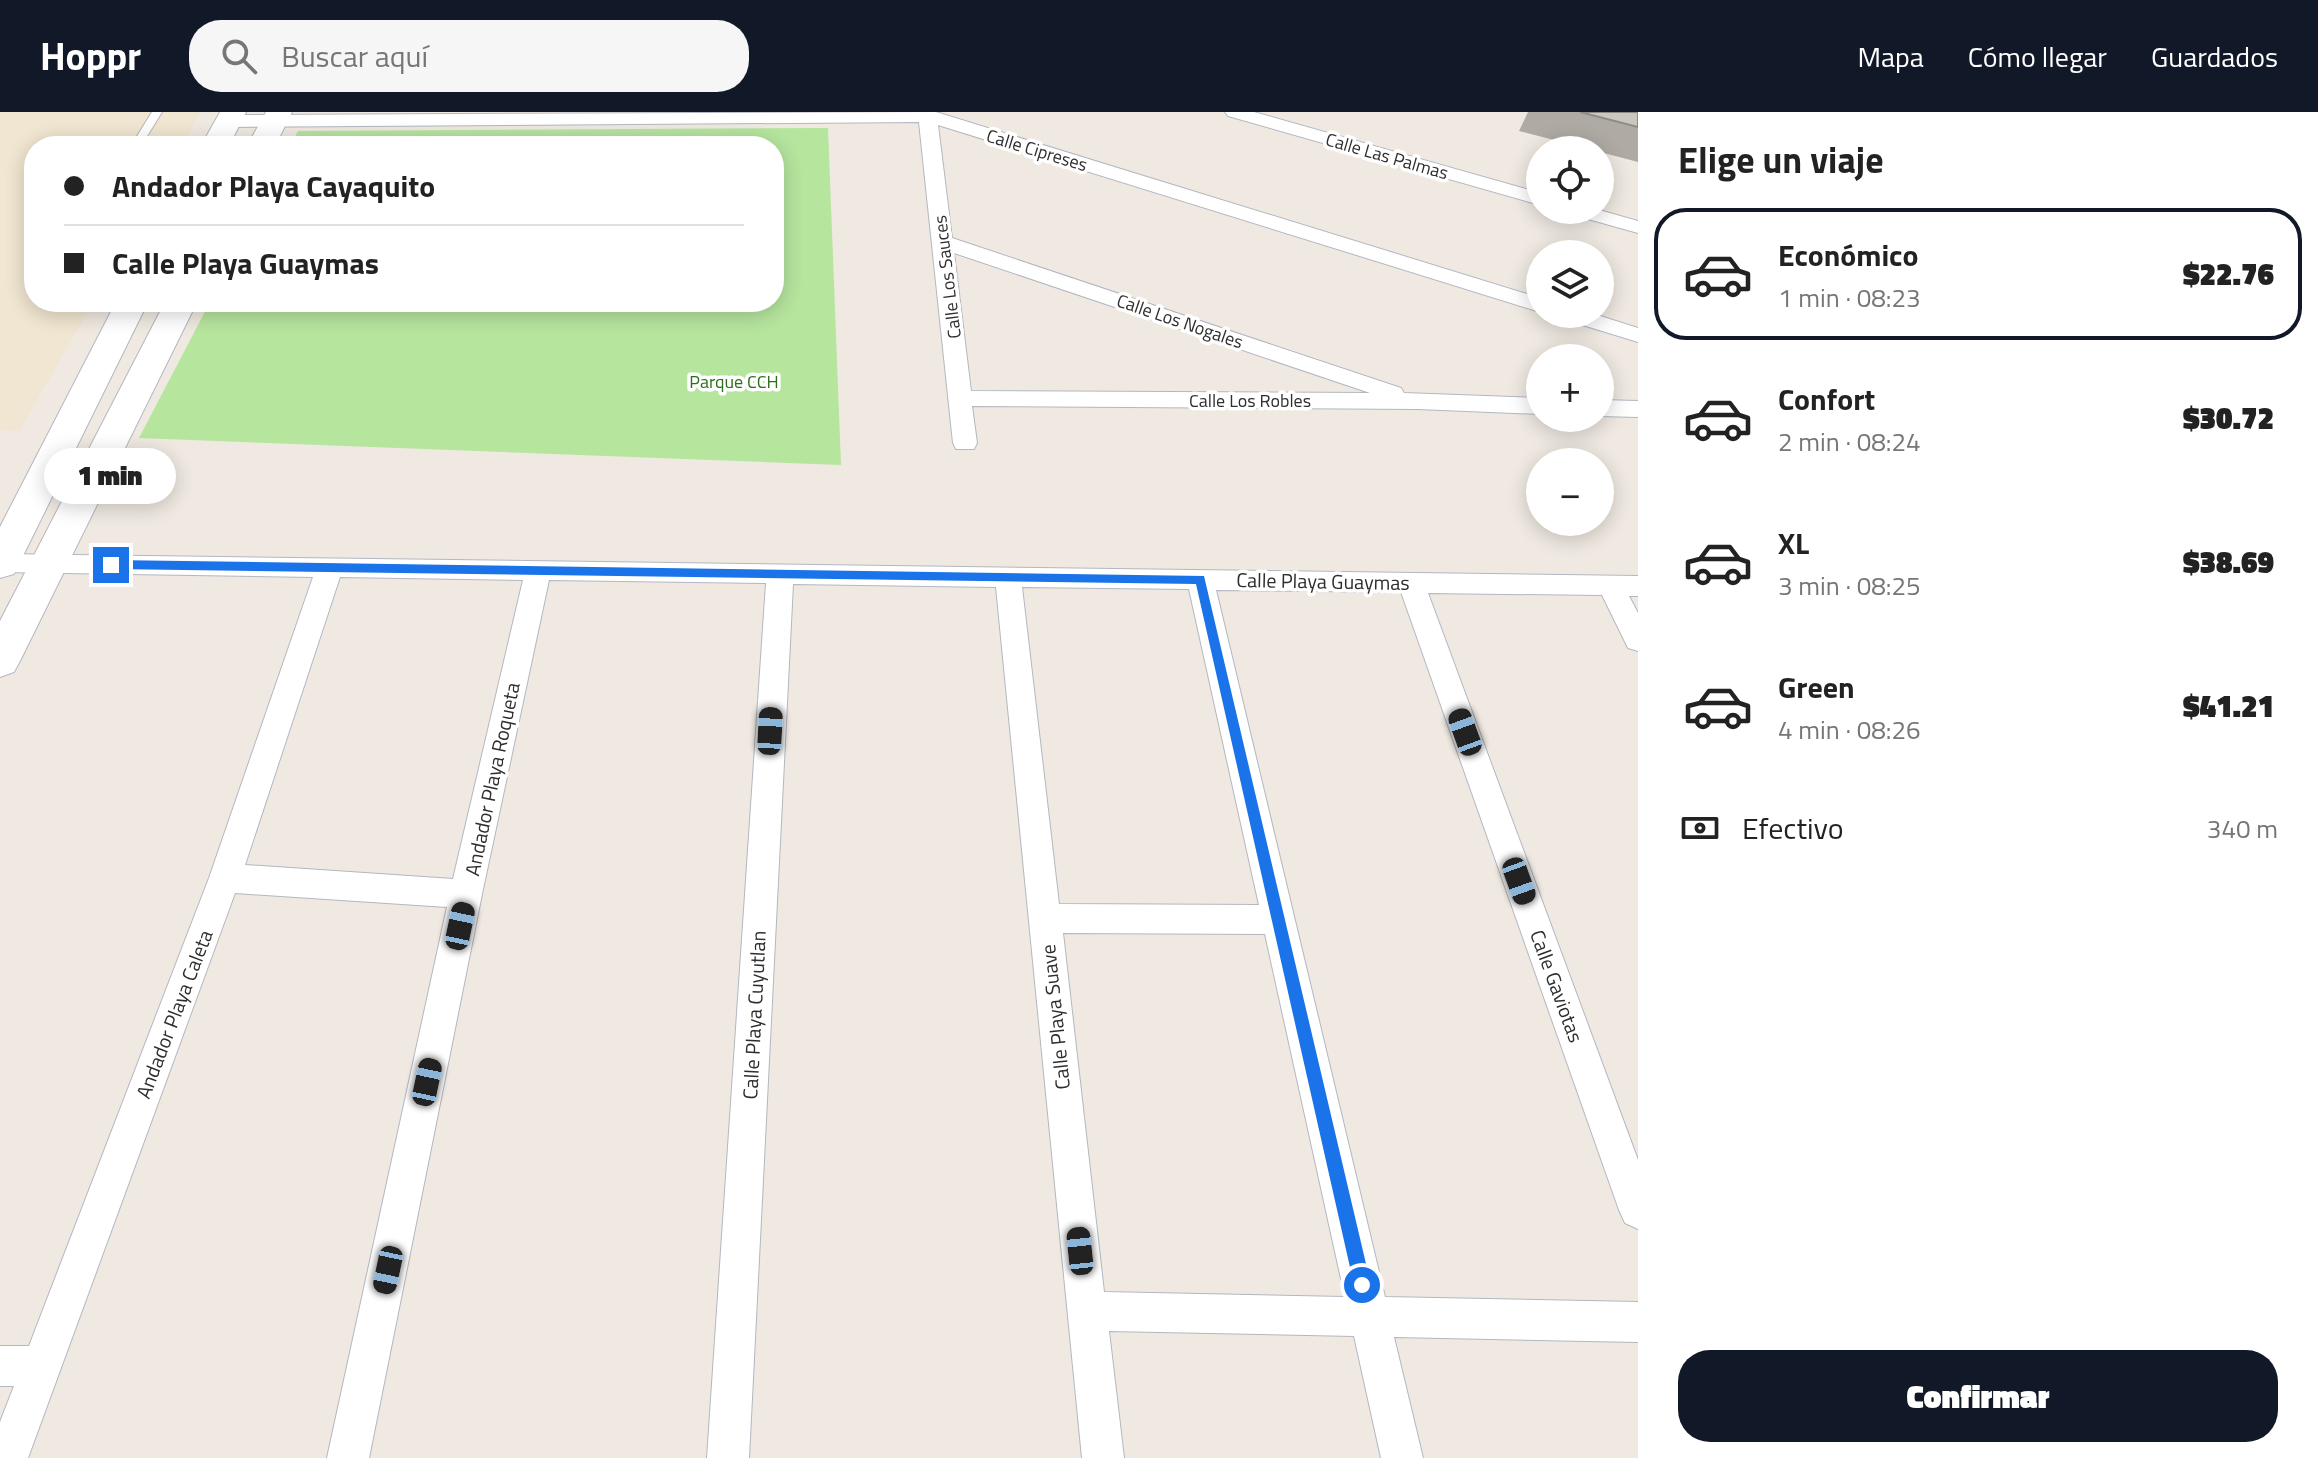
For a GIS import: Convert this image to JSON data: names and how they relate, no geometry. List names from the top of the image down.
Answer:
{
  "streets": {
    "street": [
      "Calle Cipreses",
      "Calle Las Palmas",
      "Calle Los Sauces",
      "Calle Los Nogales",
      "Calle Los Robles",
      "Calle Playa Guaymas",
      "Andador Playa Roqueta",
      "Calle Gaviotas",
      "Andador Playa Caleta",
      "Calle Playa Cuyutlan",
      "Calle Playa Suave"
    ]
  },
  "crossings": [
    ["Calle Cipreses", "Calle Los Sauces"],
    ["Calle Los Sauces", "Calle Los Nogales"],
    ["Calle Los Sauces", "Calle Los Robles"],
    ["Calle Los Nogales", "Calle Los Robles"],
    ["Calle Playa Guaymas", "Andador Playa Roqueta"],
    ["Calle Playa Guaymas", "Calle Gaviotas"],
    ["Calle Playa Guaymas", "Andador Playa Caleta"],
    ["Calle Playa Guaymas", "Calle Playa Cuyutlan"],
    ["Calle Playa Guaymas", "Calle Playa Suave"]
  ],
  "parks": ["Parque CCH"],
  "page": {
    "header": "Hoppr",
    "search": "Buscar aquí",
    "nav": ["Mapa", "Cómo llegar", "Guardados"],
    "heading": "Elige un viaje",
    "map_buttons": ["+", "−"],
    "banner": ["Andador Playa Cayaquito", "Calle Playa Guaymas"],
    "list": [
      {
        "name": "Económico",
        "note": "1 min · 08:23",
        "value": "$22.76"
      },
      {
        "name": "Confort",
        "note": "2 min · 08:24",
        "value": "$30.72"
      },
      {
        "name": "XL",
        "note": "3 min · 08:25",
        "value": "$38.69"
      },
      {
        "name": "Green",
        "note": "4 min · 08:26",
        "value": "$41.21"
      }
    ],
    "bubble": "1 min",
    "pay": ["Efectivo", "340 m"],
    "buttons": "Confirmar"
  }
}
